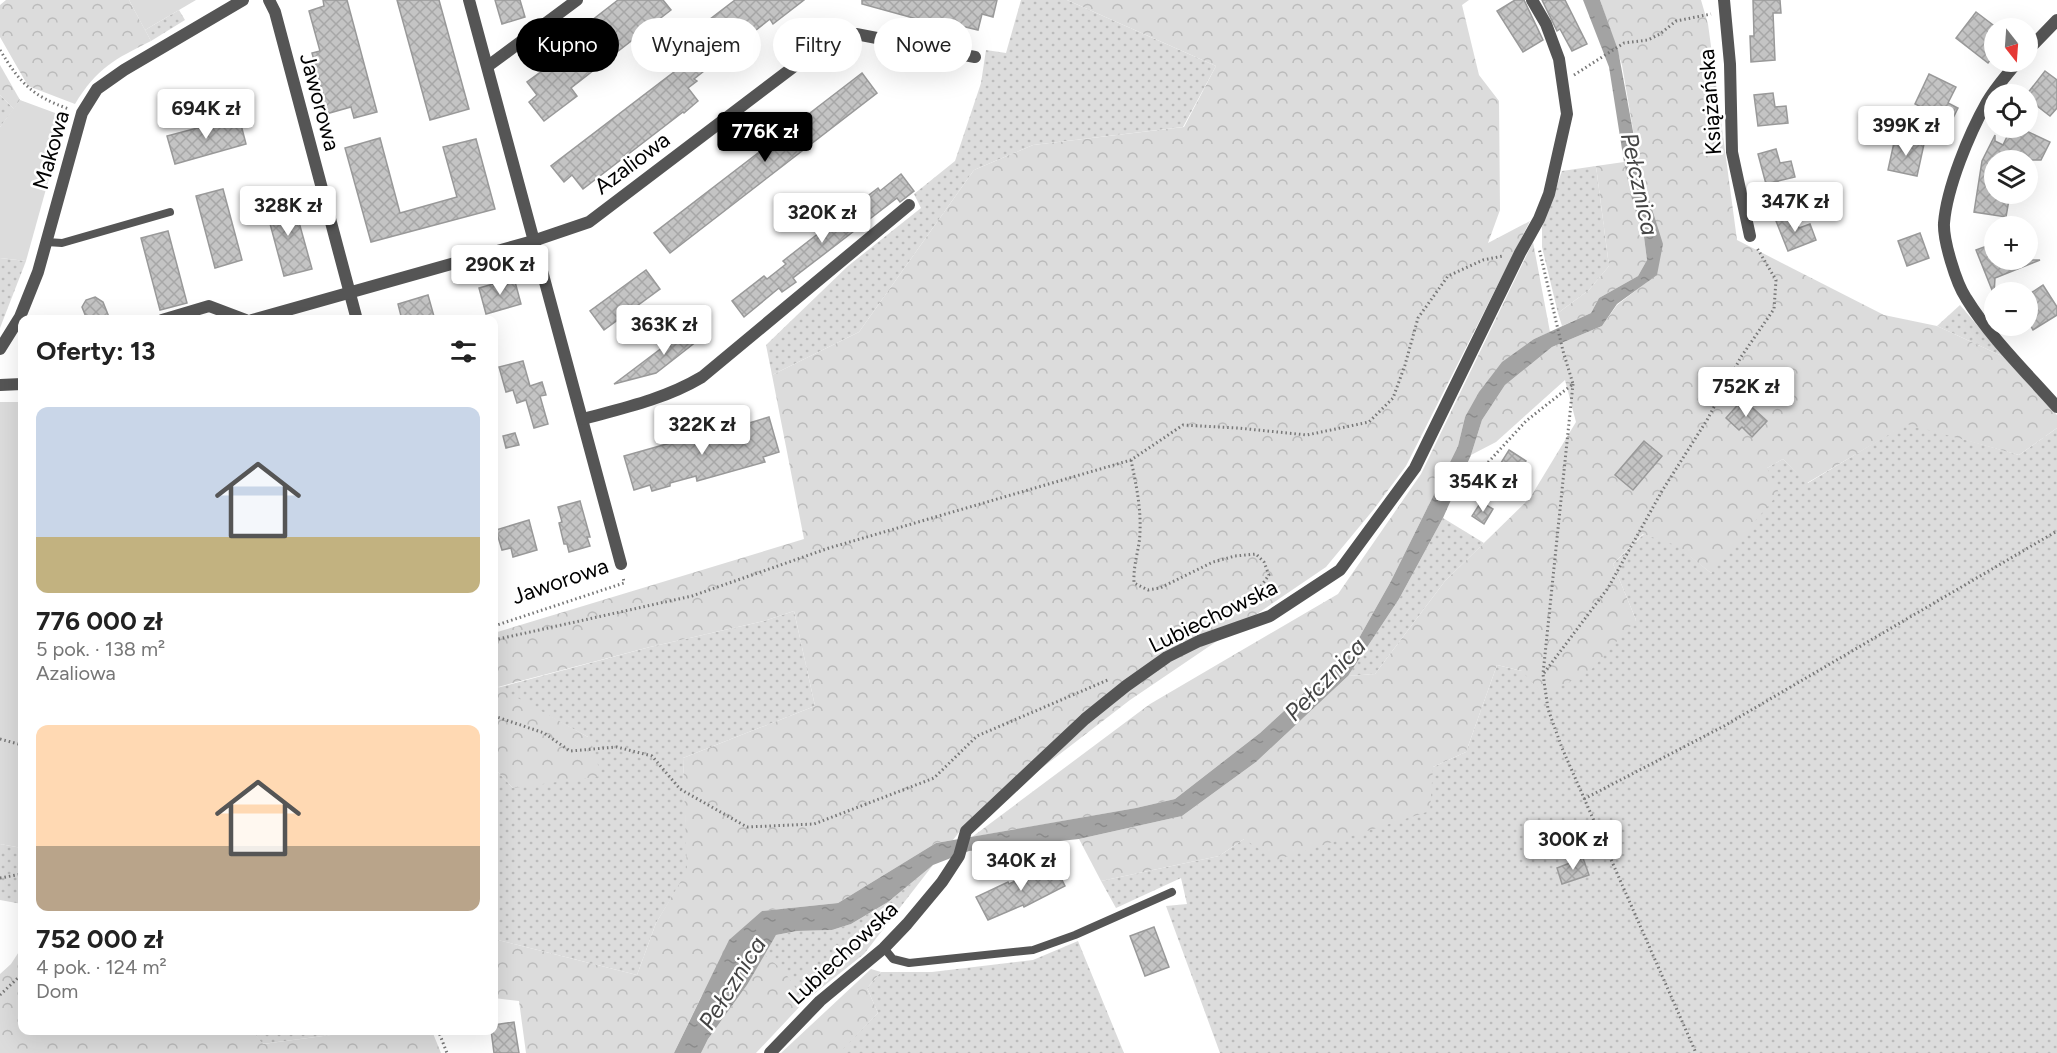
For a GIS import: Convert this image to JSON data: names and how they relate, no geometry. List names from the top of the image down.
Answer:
{
  "streets": {
    "street": [
      "Jaworowa",
      "Książańska",
      "Makowa",
      "Azaliowa",
      "Lubiechowska"
    ]
  },
  "crossings": [
    ["Jaworowa", "Azaliowa"]
  ],
  "water": ["Pełcznica"],
  "north": "bottom",
  "page": {
    "map_buttons": ["+", "−"],
    "chip": [
      "Kupno",
      "Wynajem",
      "Filtry",
      "Nowe"
    ],
    "price": [
      "694K zł",
      "399K zł",
      "776K zł",
      "347K zł",
      "328K zł",
      "320K zł",
      "290K zł",
      "363K zł",
      "752K zł",
      "322K zł",
      "354K zł",
      "300K zł",
      "340K zł"
    ],
    "heading": "Oferty: 13",
    "list": [
      {
        "name": "776 000 zł",
        "note": "5 pok. · 138 m² · Azaliowa"
      },
      {
        "name": "752 000 zł",
        "note": "4 pok. · 124 m² · Dom"
      }
    ]
  }
}
